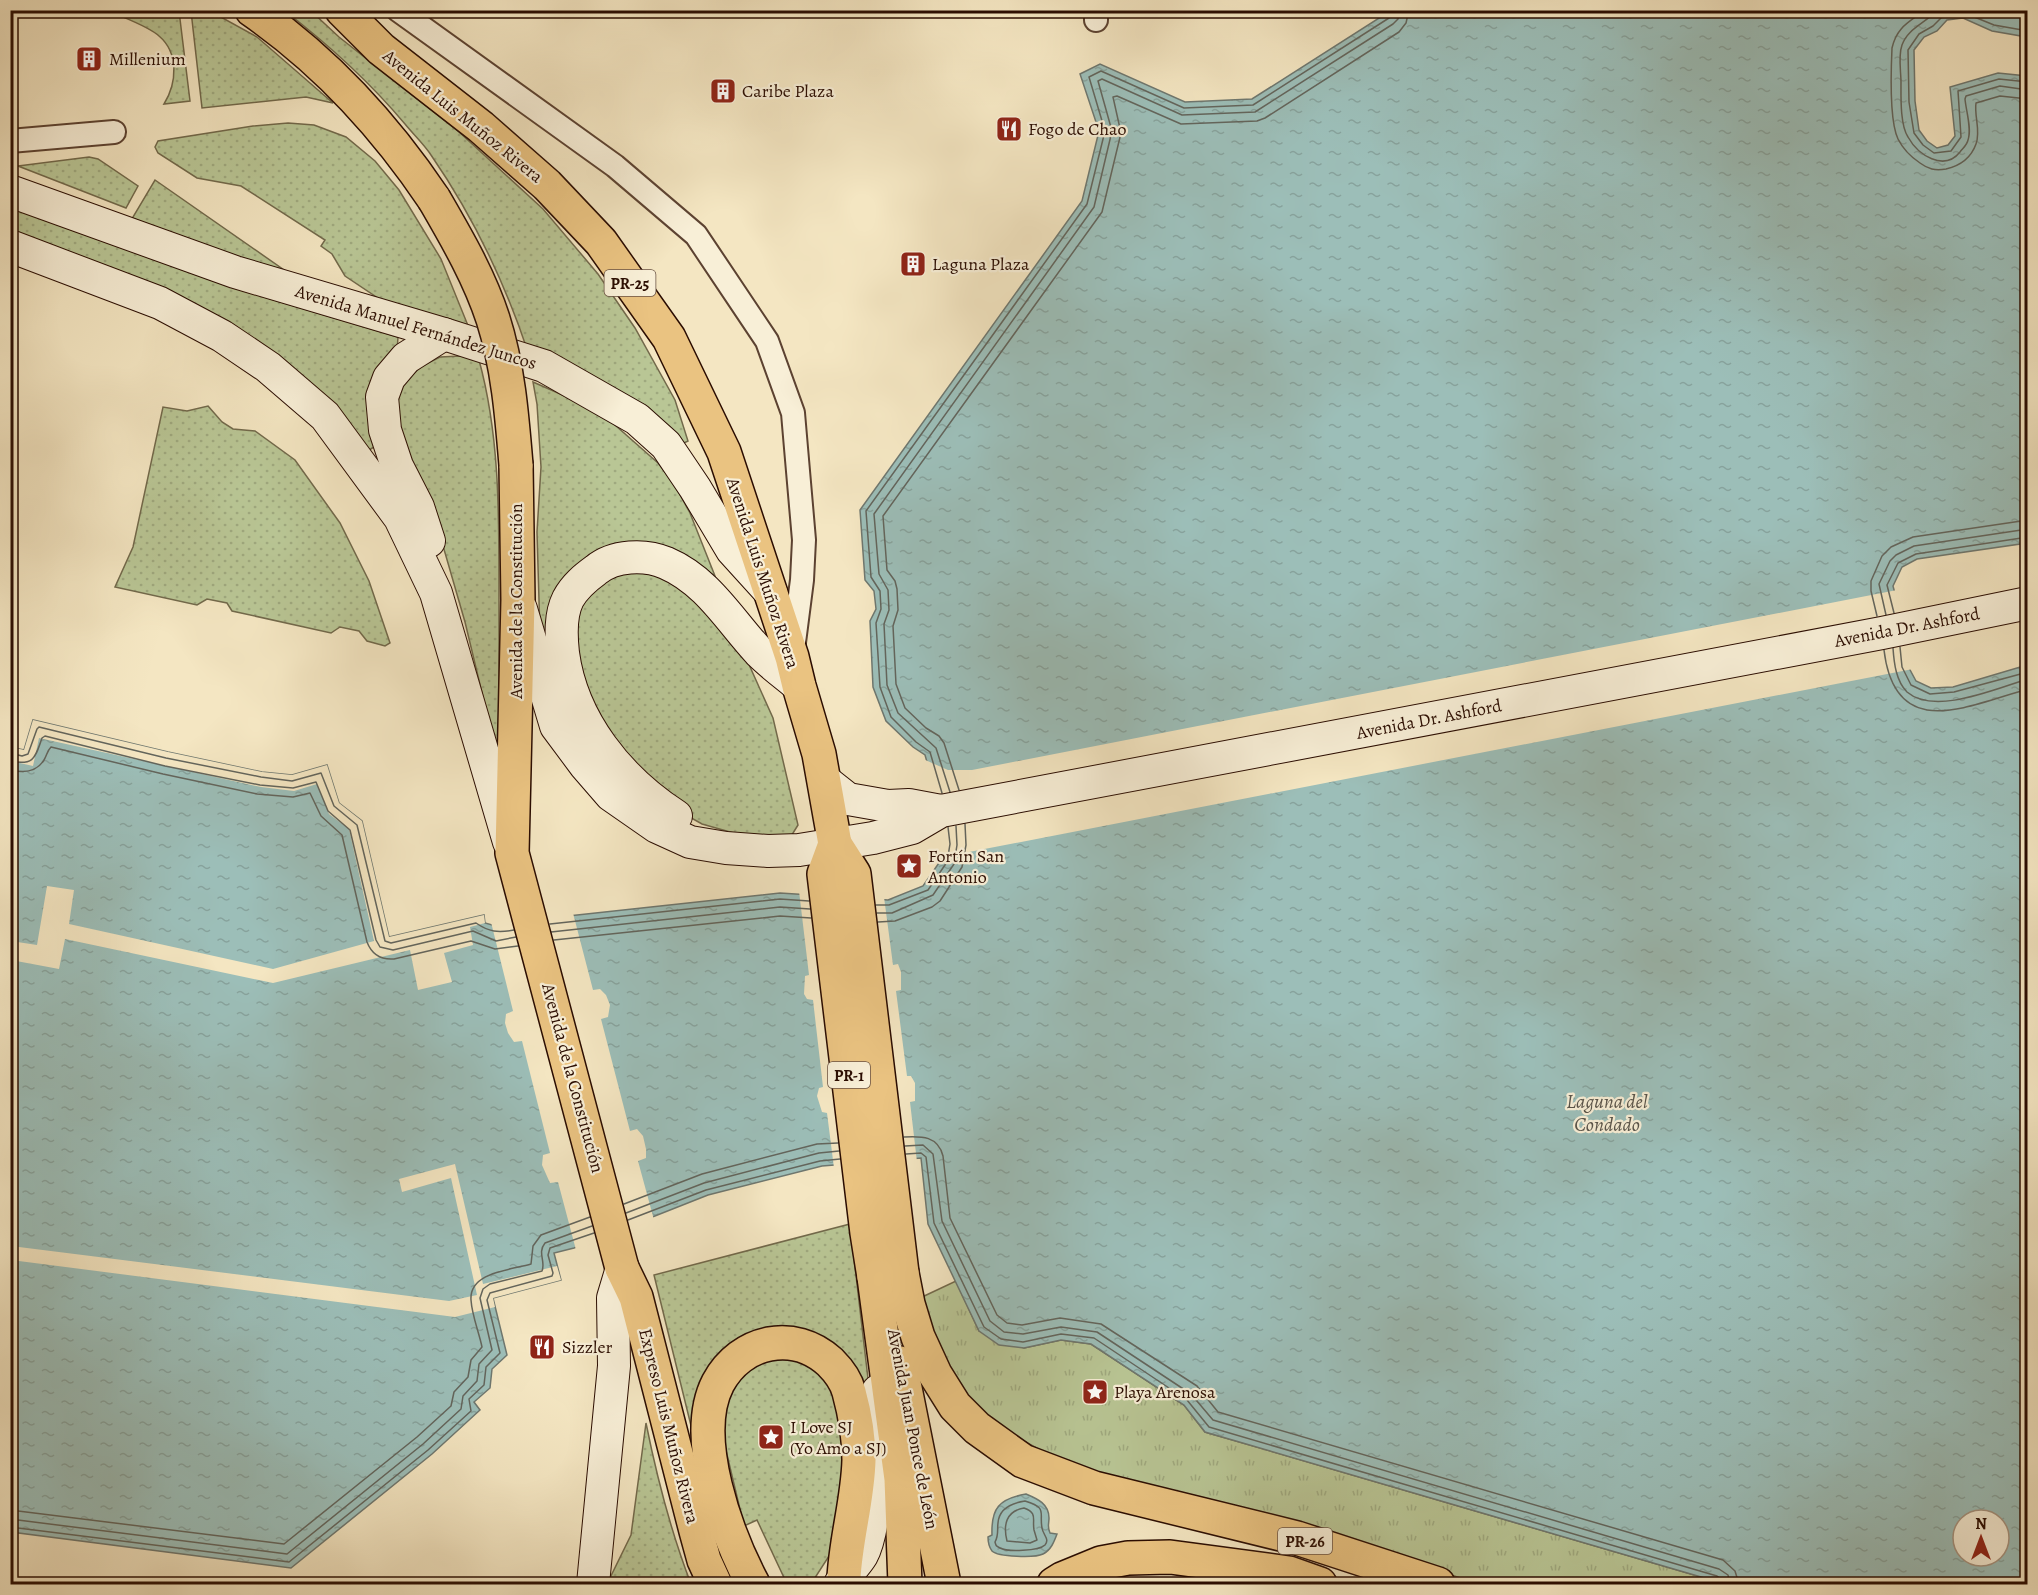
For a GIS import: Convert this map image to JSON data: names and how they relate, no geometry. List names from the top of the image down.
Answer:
{
  "streets": {
    "main road": [
      "Avenida Luis Muñoz Rivera",
      "PR-25",
      "Avenida Manuel Fernández Juncos",
      "Avenida de la Constitución",
      "Avenida Dr. Ashford",
      "PR-1",
      "Expreso Luis Muñoz Rivera",
      "Avenida Juan Ponce de León",
      "PR-26"
    ]
  },
  "crossings": [
    ["Avenida Luis Muñoz Rivera", "Avenida Manuel Fernández Juncos"],
    ["Avenida Luis Muñoz Rivera", "Avenida Dr. Ashford"],
    ["Avenida Luis Muñoz Rivera", "PR-1"],
    ["Avenida Luis Muñoz Rivera", "Avenida Juan Ponce de León"],
    ["Avenida Luis Muñoz Rivera", "PR-26"],
    ["Avenida de la Constitución", "Avenida Dr. Ashford"],
    ["Avenida de la Constitución", "Expreso Luis Muñoz Rivera"],
    ["PR-1", "Avenida Juan Ponce de León"],
    ["PR-1", "PR-26"],
    ["Avenida Juan Ponce de León", "PR-26"]
  ],
  "water": ["Laguna del Condado"],
  "places": {
    "building": ["Millenium", "Caribe Plaza", "Laguna Plaza"],
    "restaurant": ["Fogo de Chao", "Sizzler"],
    "place": ["Fortín San Antonio", "Playa Arenosa", "I Love SJ (Yo Amo a SJ)"]
  },
  "north": "top"
}
